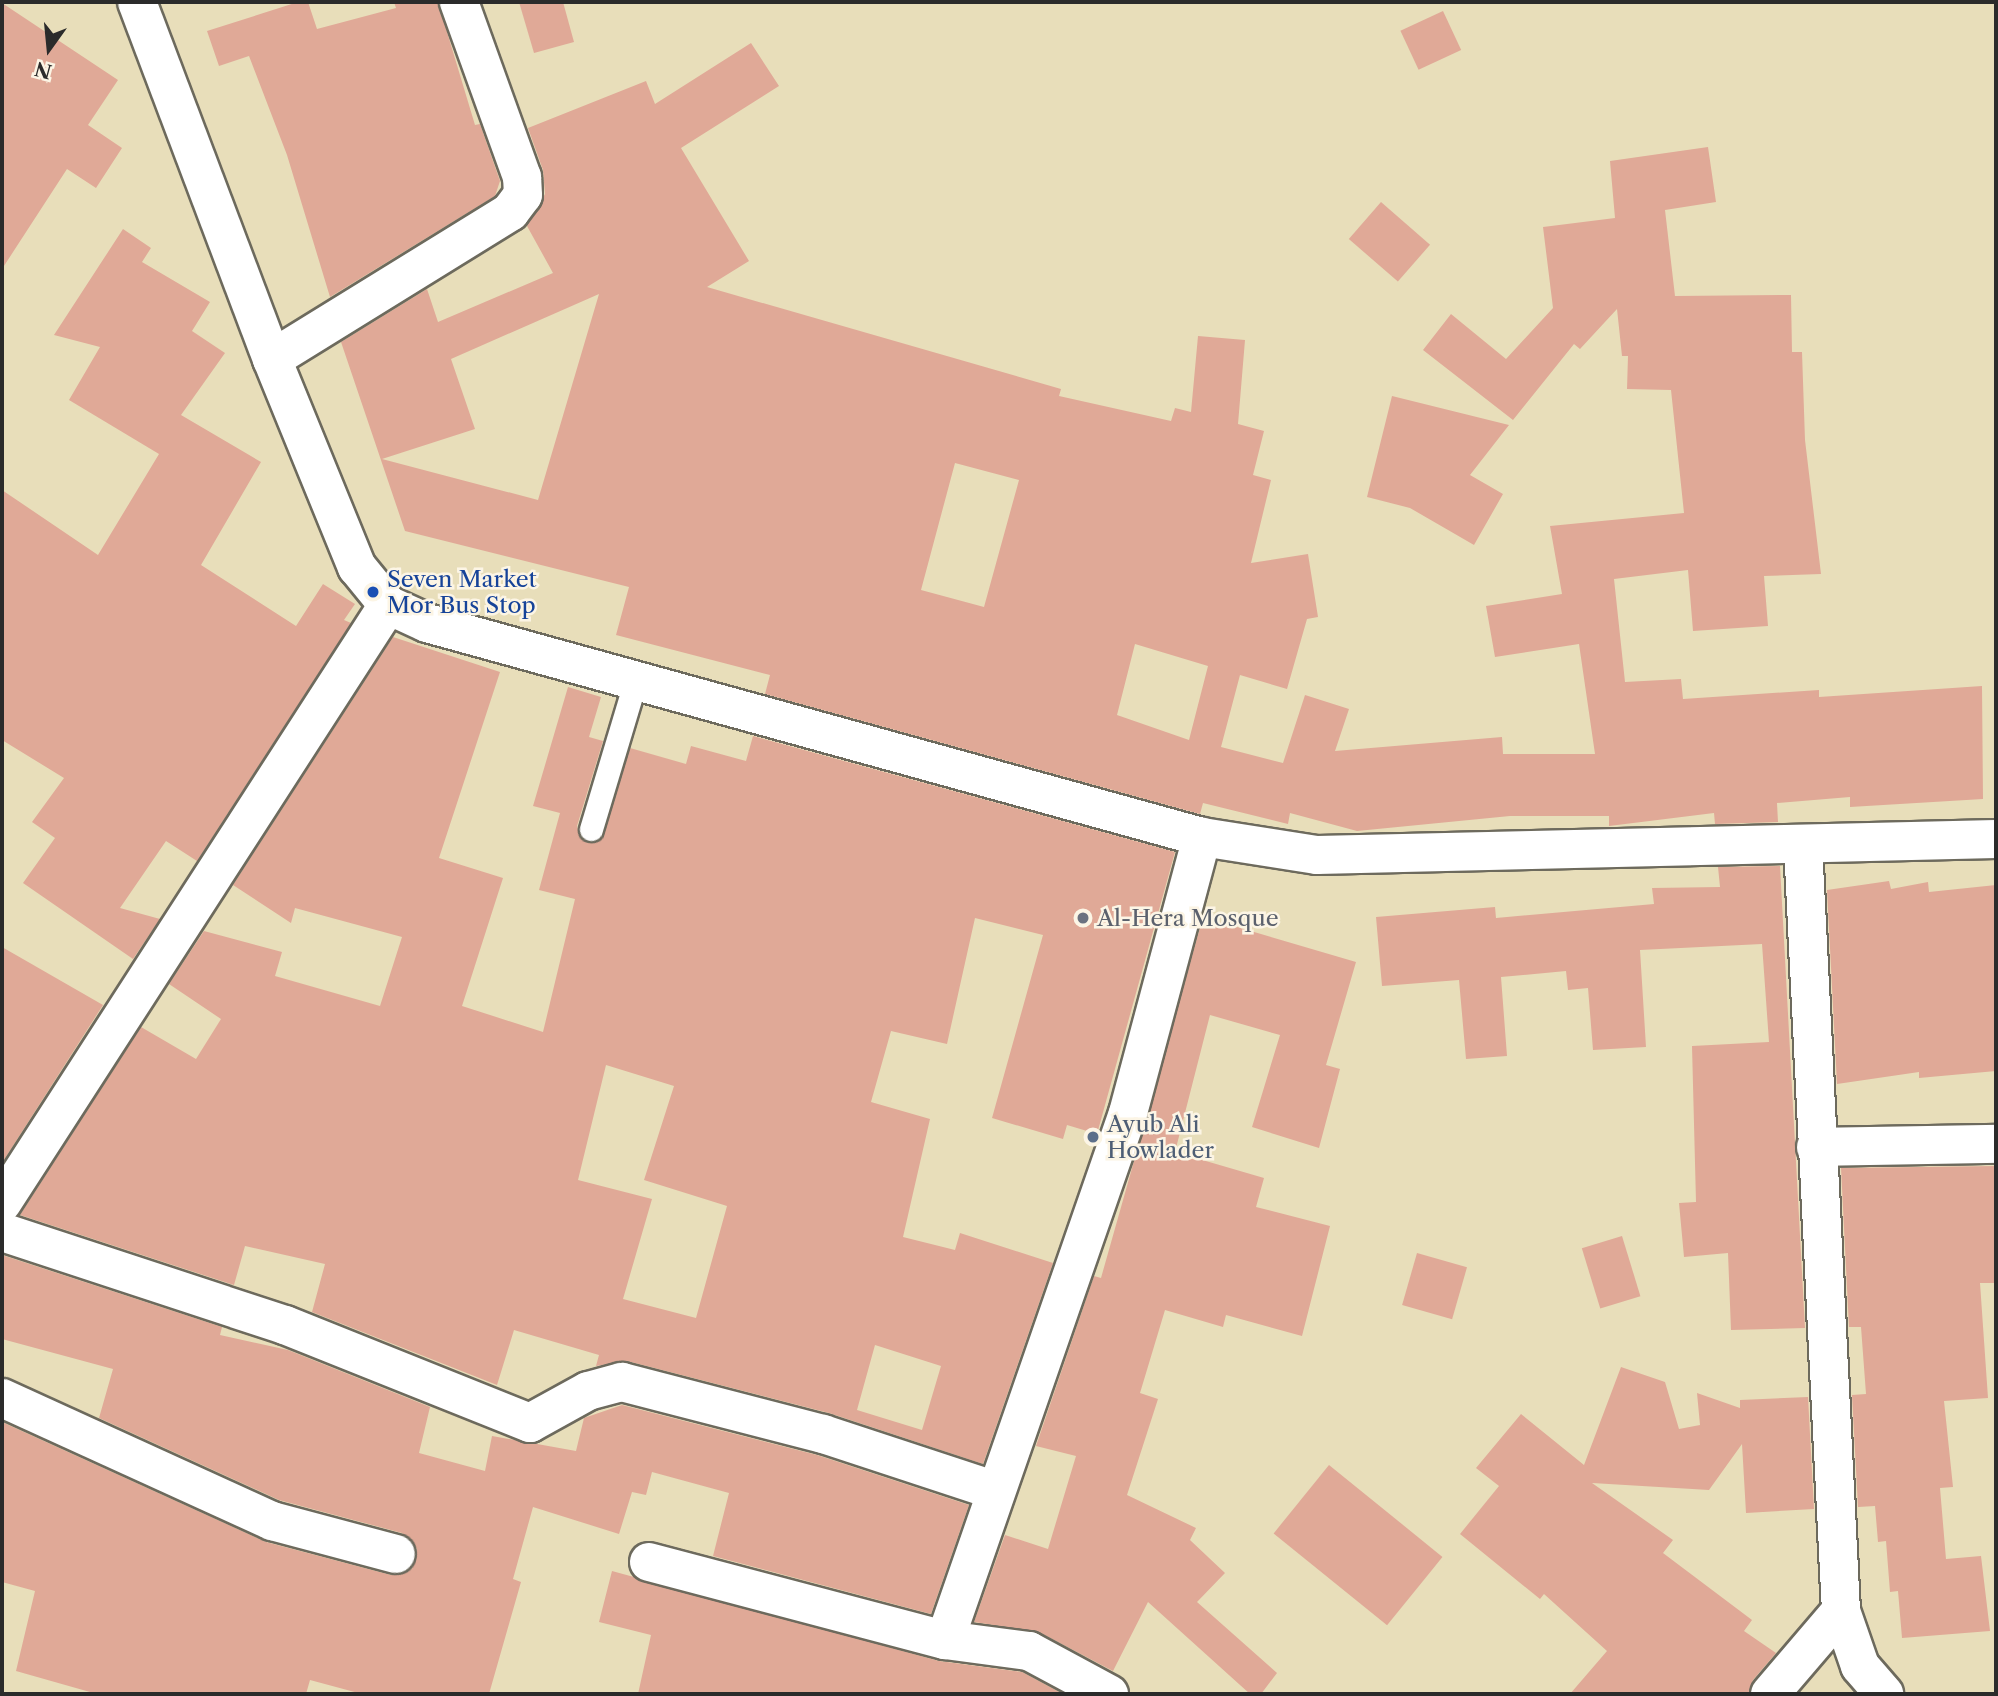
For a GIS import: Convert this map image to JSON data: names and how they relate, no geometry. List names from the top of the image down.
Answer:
{
  "places": ["Seven Market Mor Bus Stop", "Al-Hera Mosque", "Ayub Ali Howlader"],
  "north": "bottom"
}
